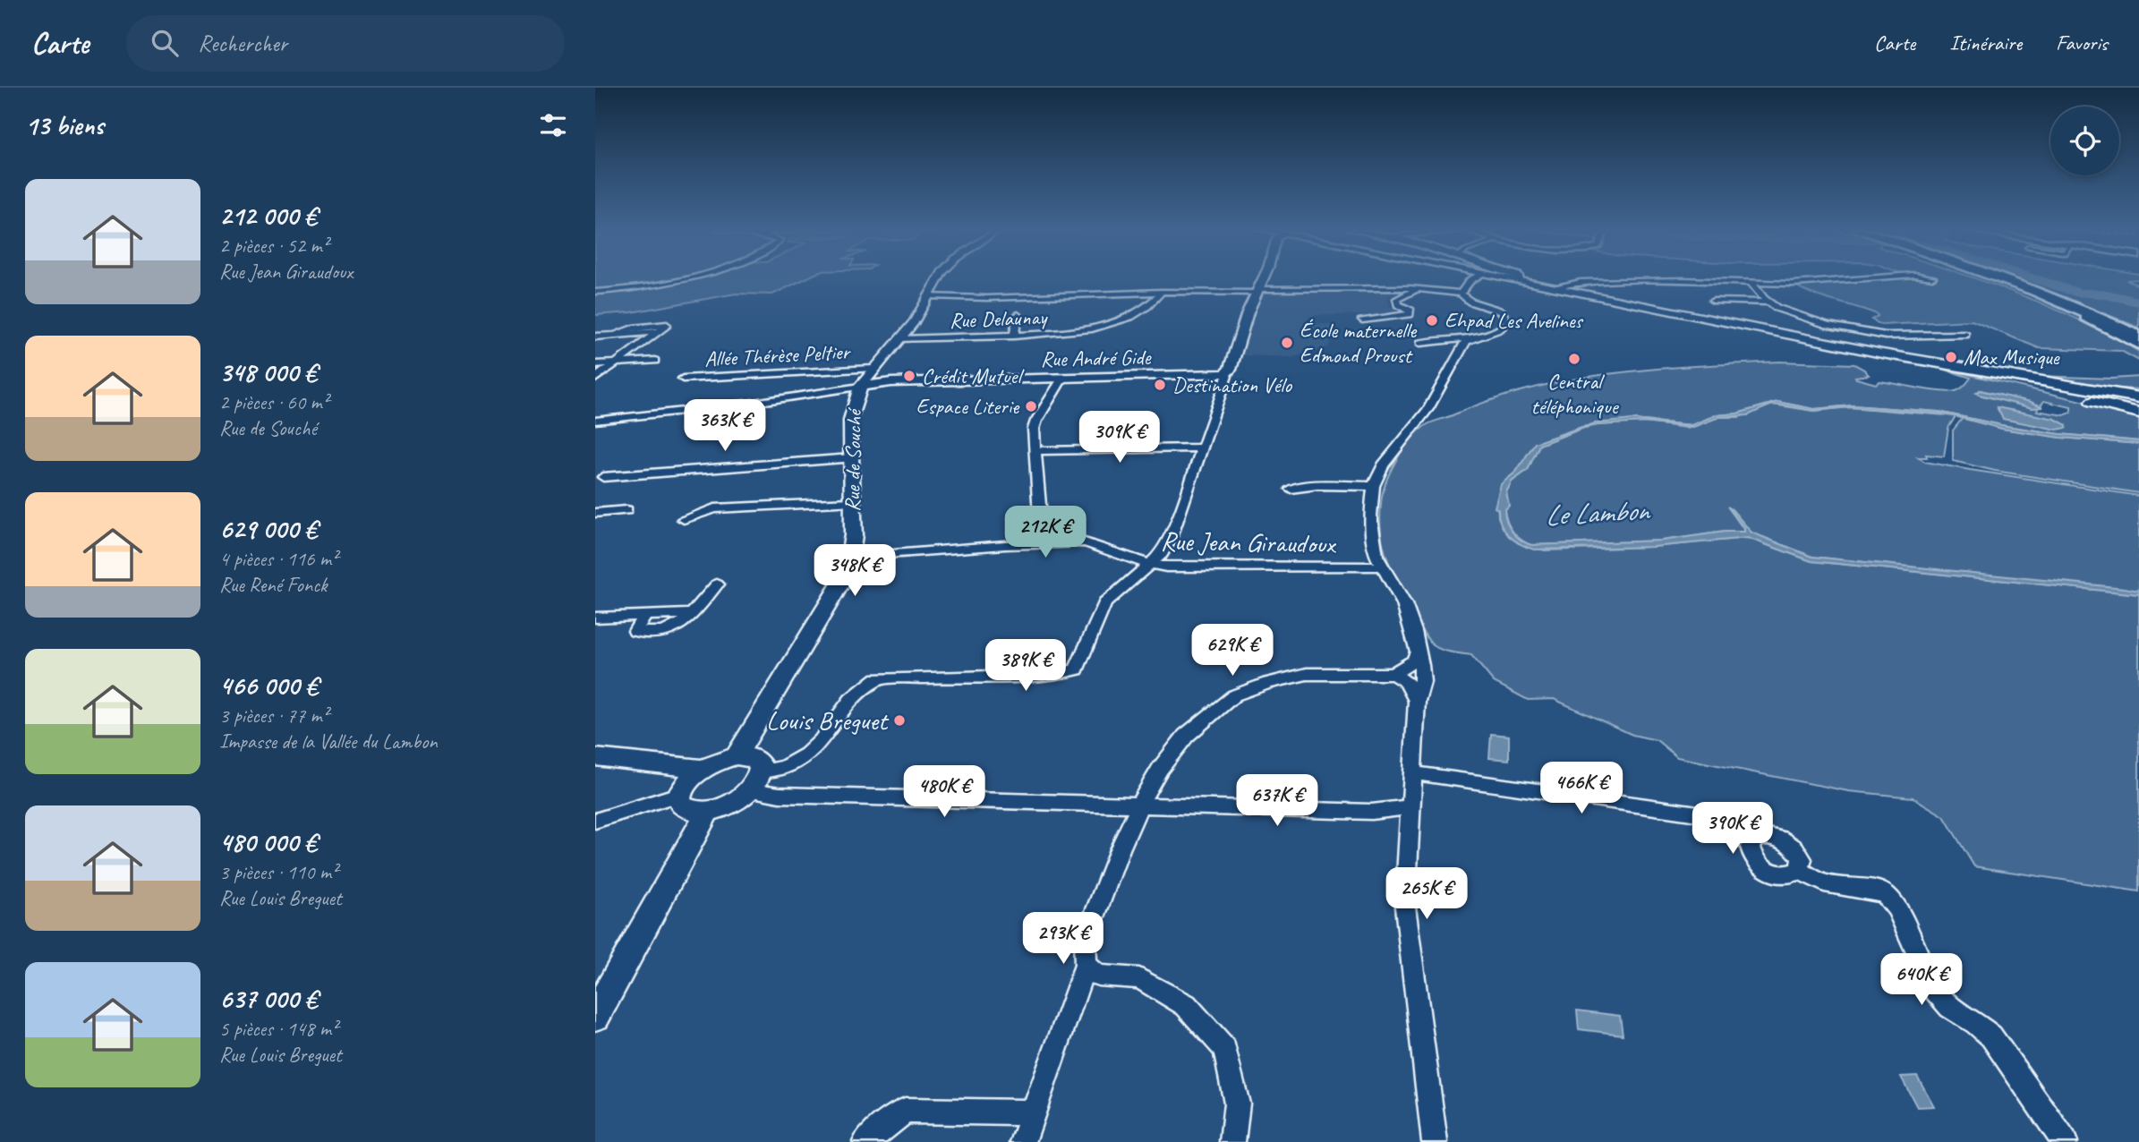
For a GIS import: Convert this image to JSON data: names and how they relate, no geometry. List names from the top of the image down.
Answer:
{
  "streets": {
    "street": [
      "Rue Delaunay",
      "Allée Thérèse Peltier",
      "Rue André Gide",
      "Rue de Souché",
      "Rue Jean Giraudoux"
    ]
  },
  "crossings": [
    ["Rue Delaunay", "Rue de Souché"],
    ["Allée Thérèse Peltier", "Rue André Gide"],
    ["Allée Thérèse Peltier", "Rue de Souché"],
    ["Rue André Gide", "Rue de Souché"],
    ["Rue de Souché", "Rue Jean Giraudoux"]
  ],
  "water": ["Le Lambon"],
  "places": [
    "Ehpad Les Avelines",
    "École maternelle Edmond Proust",
    "Max Musique",
    "Central téléphonique",
    "Crédit Mutuel",
    "Destination Vélo",
    "Espace Literie",
    "Louis Breguet"
  ],
  "page": {
    "header": "Carte",
    "search": "Rechercher",
    "nav": ["Carte", "Itinéraire", "Favoris"],
    "heading": "13 biens",
    "list": [
      {
        "name": "212 000 €",
        "note": "2 pièces · 52 m² · Rue Jean Giraudoux"
      },
      {
        "name": "348 000 €",
        "note": "2 pièces · 60 m² · Rue de Souché"
      },
      {
        "name": "629 000 €",
        "note": "4 pièces · 116 m² · Rue René Fonck"
      },
      {
        "name": "466 000 €",
        "note": "3 pièces · 77 m² · Impasse de la Vallée du Lambon"
      },
      {
        "name": "480 000 €",
        "note": "3 pièces · 110 m² · Rue Louis Breguet"
      },
      {
        "name": "637 000 €",
        "note": "5 pièces · 148 m² · Rue Louis Breguet"
      }
    ],
    "price": [
      "363K €",
      "309K €",
      "212K €",
      "348K €",
      "629K €",
      "389K €",
      "466K €",
      "480K €",
      "637K €",
      "390K €",
      "265K €",
      "293K €",
      "640K €"
    ]
  }
}
